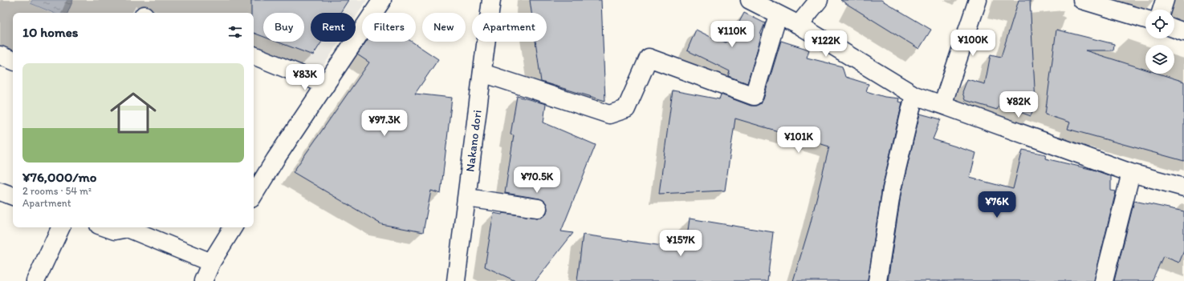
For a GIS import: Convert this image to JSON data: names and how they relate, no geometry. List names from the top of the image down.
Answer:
{
  "streets": {
    "street": ["Nakano dori"]
  },
  "page": {
    "chip": [
      "Buy",
      "Rent",
      "Filters",
      "New",
      "Apartment"
    ],
    "heading": "10 homes",
    "price": [
      "¥110K",
      "¥100K",
      "¥122K",
      "¥83K",
      "¥82K",
      "¥97.3K",
      "¥101K",
      "¥70.5K",
      "¥76K",
      "¥157K"
    ],
    "list": [
      {
        "name": "¥76,000/mo",
        "note": "2 rooms · 54 m² · Apartment"
      }
    ]
  }
}
